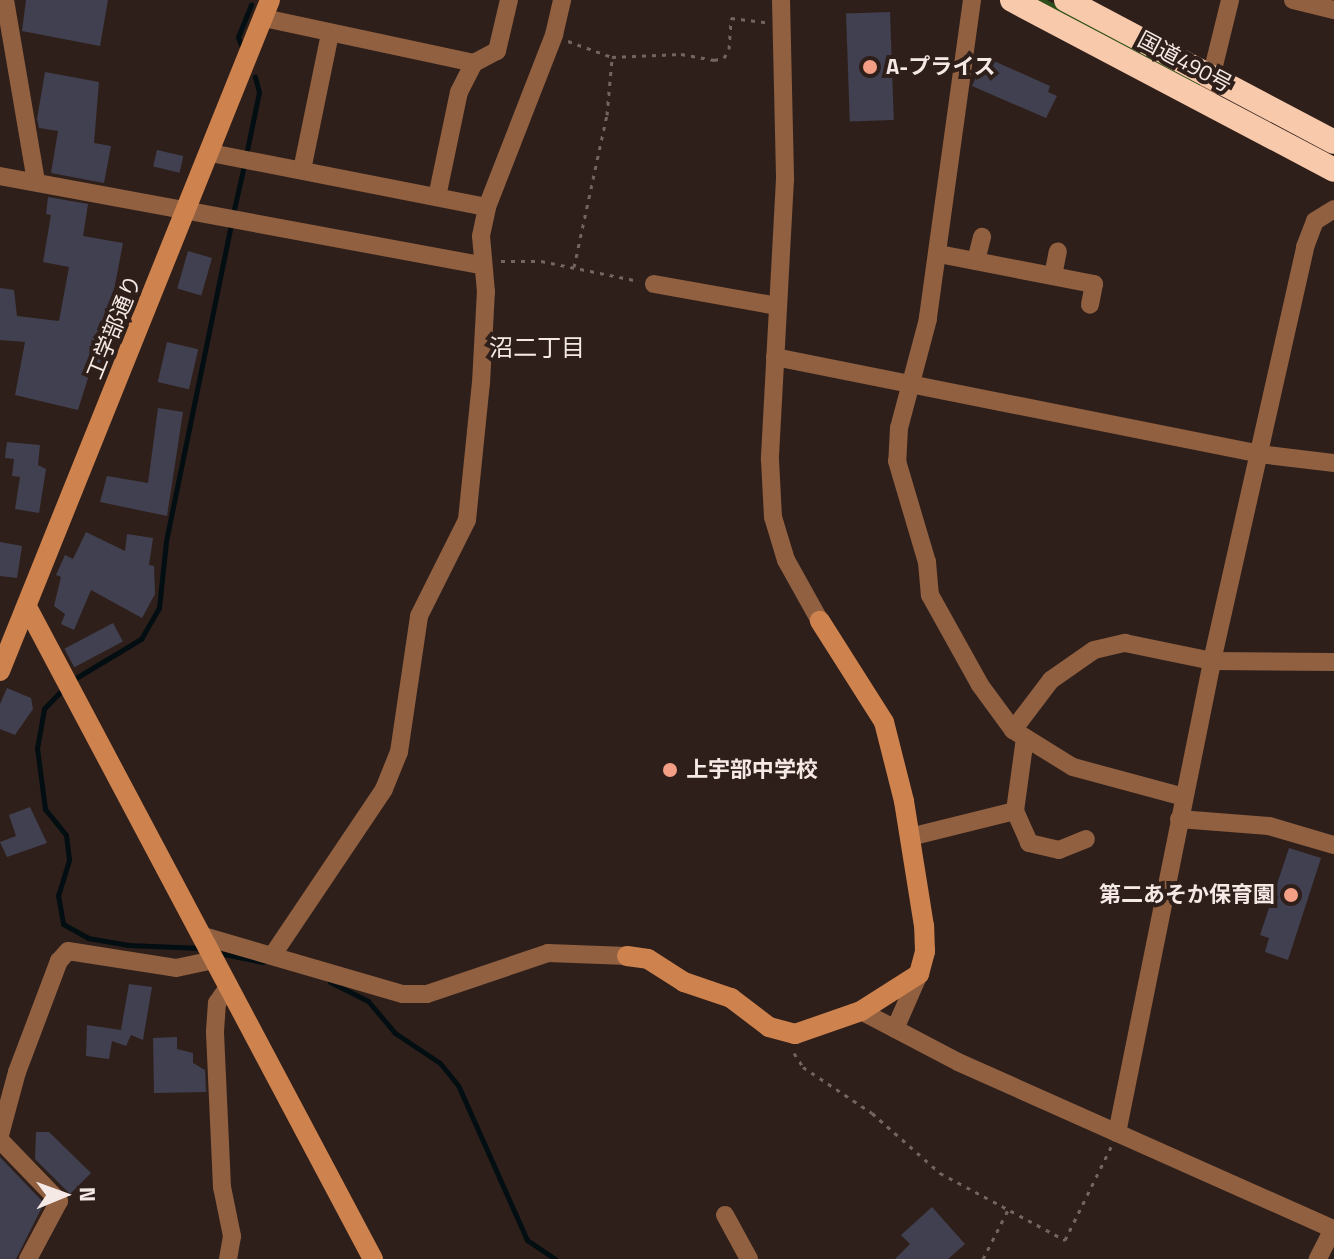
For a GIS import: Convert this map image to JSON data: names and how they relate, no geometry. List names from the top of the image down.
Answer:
{
  "streets": {
    "highway": ["国道490号"],
    "street": ["工学部通り"]
  },
  "districts": ["沼二丁目"],
  "places": ["A-プライス", "上宇部中学校", "第二あそか保育園"],
  "north": "right"
}
